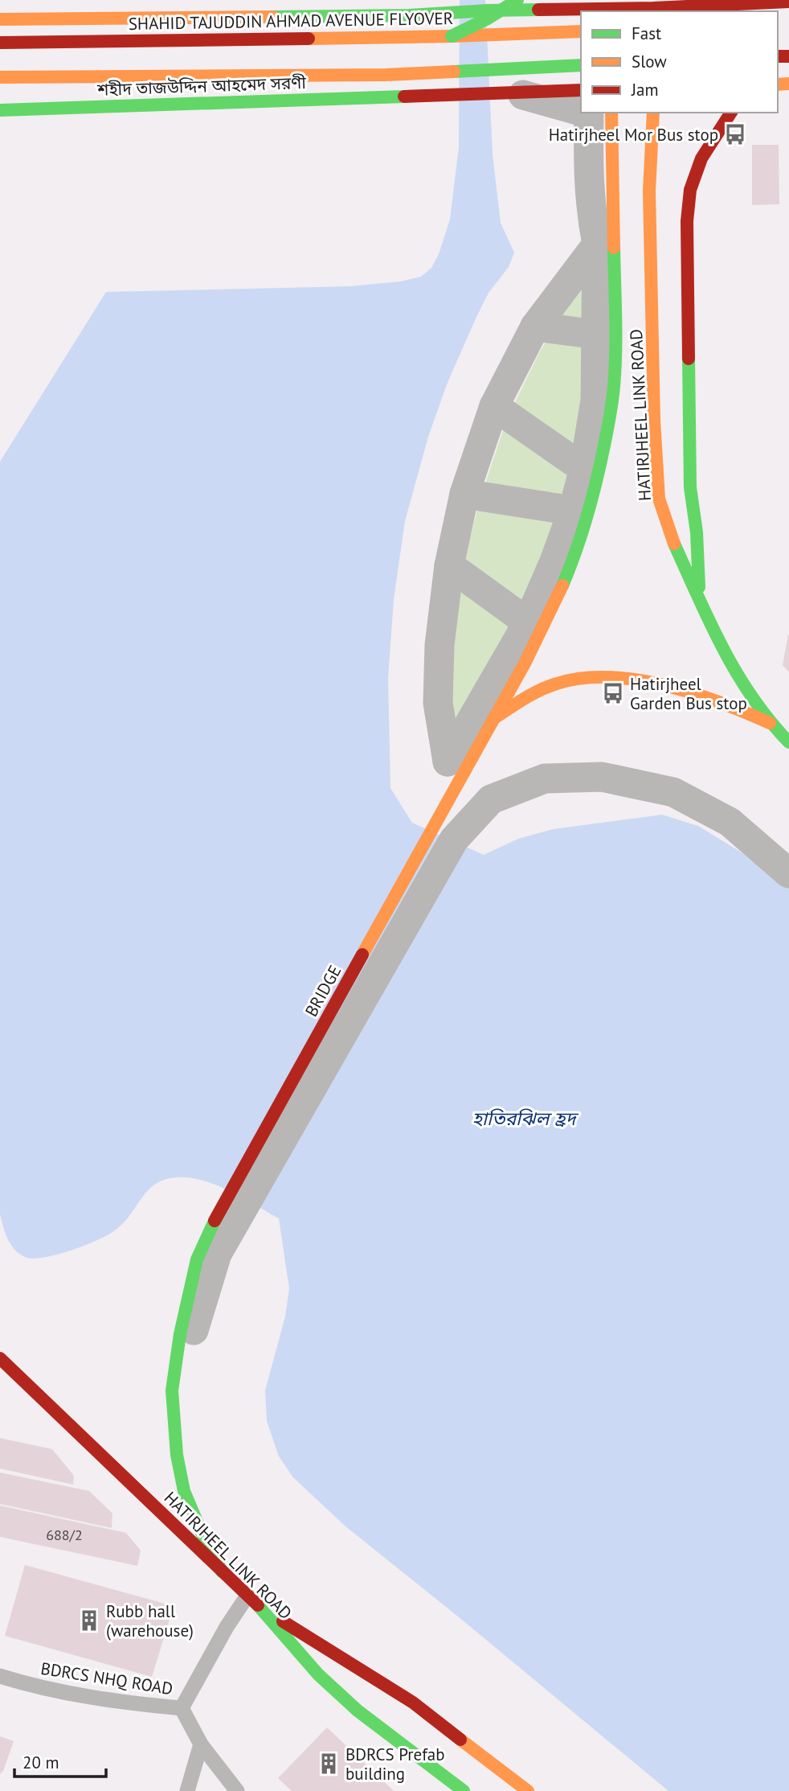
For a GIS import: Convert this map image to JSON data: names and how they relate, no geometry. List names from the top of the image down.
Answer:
{
  "streets": {
    "main road": [
      "SHAHID TAJUDDIN AHMAD AVENUE FLYOVER",
      "শহীদ তাজউদ্দিন আহমেদ সরণী",
      "HATIRJHEEL LINK ROAD",
      "BRIDGE"
    ],
    "lane": ["BDRCS NHQ ROAD"]
  },
  "crossings": [
    ["HATIRJHEEL LINK ROAD", "BRIDGE"],
    ["HATIRJHEEL LINK ROAD", "BDRCS NHQ ROAD"]
  ],
  "water": ["হাতিরঝিল হ্রদ"],
  "places": {
    "bus stop": ["Hatirjheel Mor Bus stop", "Hatirjheel Garden Bus stop"],
    "building": ["Rubb hall (warehouse)", "BDRCS Prefab building"]
  },
  "house_numbers": ["688/2"],
  "legend": ["Fast", "Slow", "Jam"],
  "scale_bar": "20 m"
}
